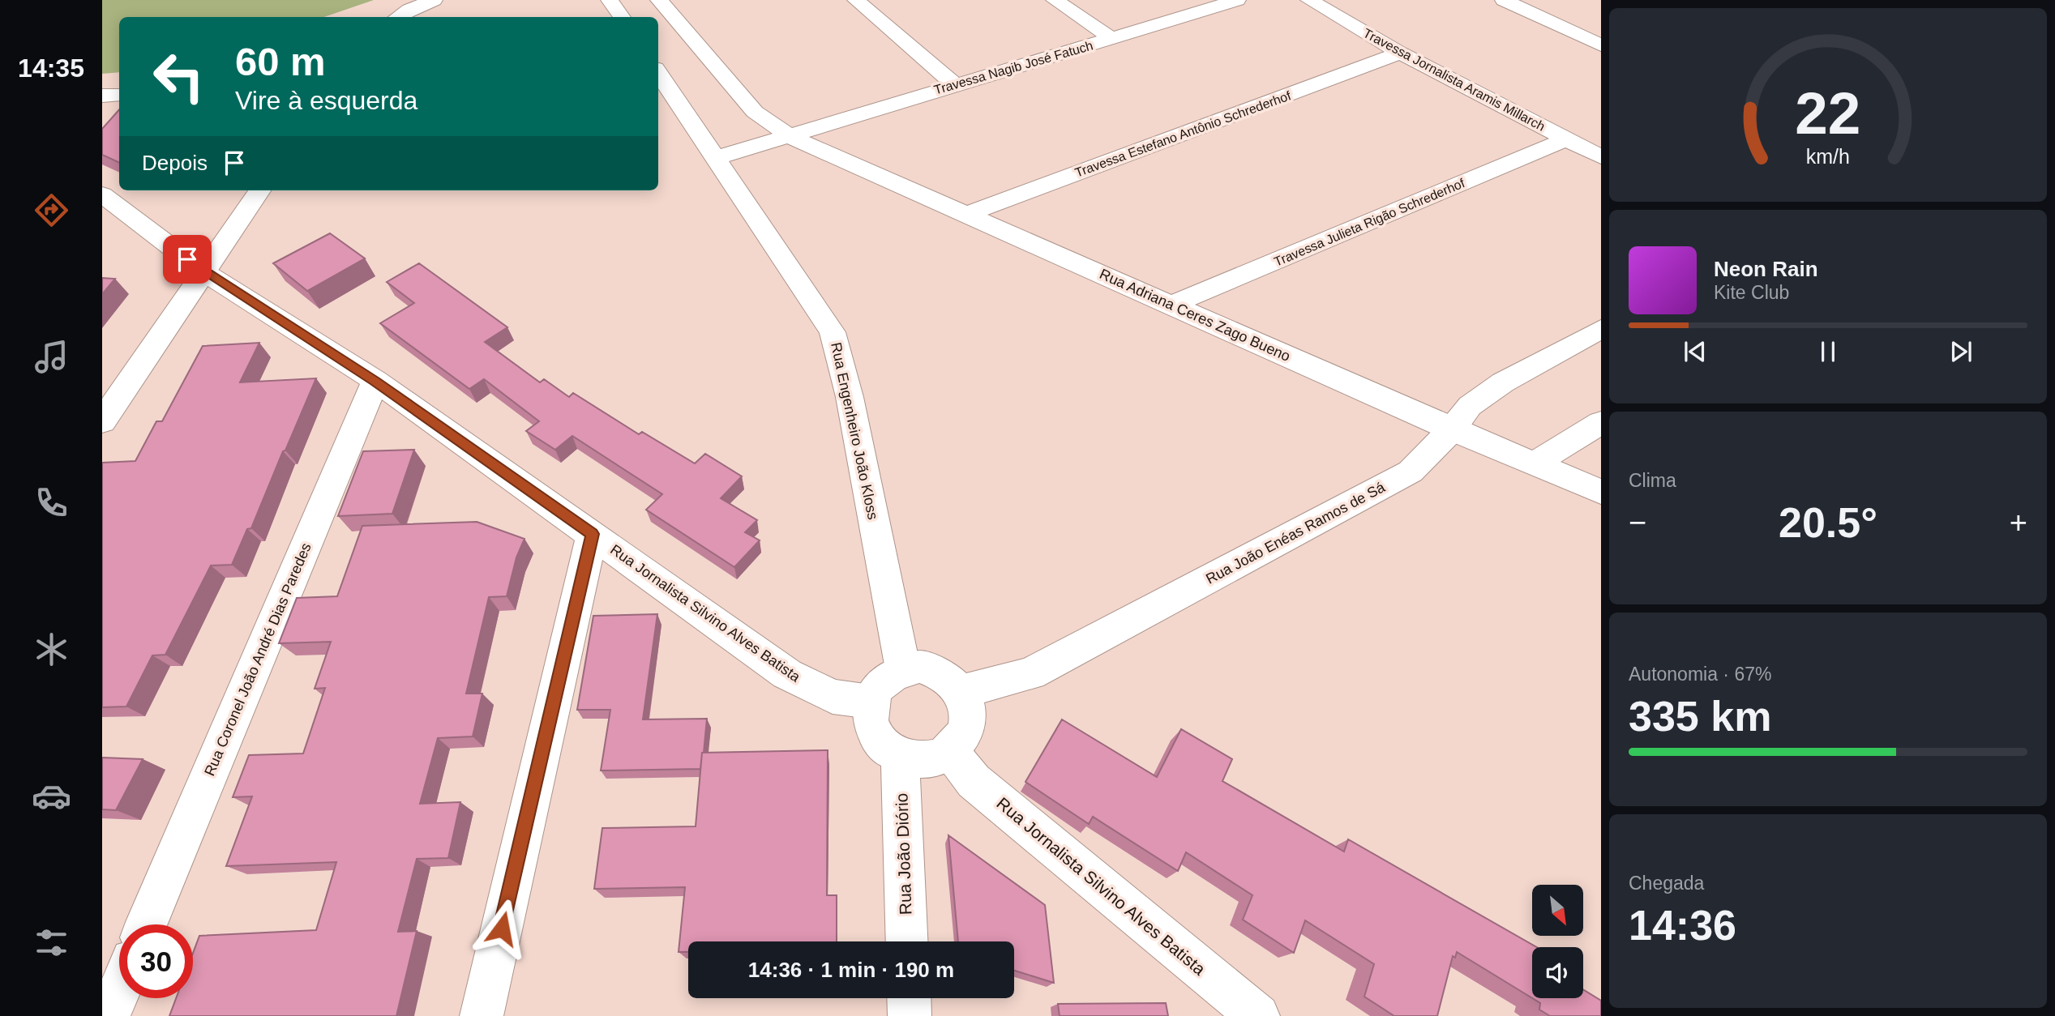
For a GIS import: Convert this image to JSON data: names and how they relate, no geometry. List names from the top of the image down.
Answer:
{
  "streets": {
    "street": [
      "Travessa Nagib José Fatuch",
      "Travessa Jornalista Aramis Millarch",
      "Travessa Estefano Antônio Schrederhof",
      "Travessa Julieta Rigão Schrederhof",
      "Rua Adriana Ceres Zago Bueno",
      "Rua Engenheiro João Kloss",
      "Rua João Enéas Ramos de Sá",
      "Rua Jornalista Silvino Alves Batista",
      "Rua Coronel João André Dias Paredes",
      "Rua João Diório"
    ]
  },
  "crossings": [
    ["Travessa Nagib José Fatuch", "Rua Adriana Ceres Zago Bueno"],
    ["Travessa Jornalista Aramis Millarch", "Travessa Estefano Antônio Schrederhof"],
    ["Travessa Jornalista Aramis Millarch", "Travessa Julieta Rigão Schrederhof"],
    ["Travessa Estefano Antônio Schrederhof", "Rua Adriana Ceres Zago Bueno"],
    ["Travessa Julieta Rigão Schrederhof", "Rua Adriana Ceres Zago Bueno"],
    ["Rua Adriana Ceres Zago Bueno", "Rua João Enéas Ramos de Sá"],
    ["Rua Engenheiro João Kloss", "Rua João Enéas Ramos de Sá"],
    ["Rua Engenheiro João Kloss", "Rua Jornalista Silvino Alves Batista"],
    ["Rua Engenheiro João Kloss", "Rua João Diório"],
    ["Rua João Enéas Ramos de Sá", "Rua Jornalista Silvino Alves Batista"],
    ["Rua João Enéas Ramos de Sá", "Rua João Diório"],
    ["Rua Jornalista Silvino Alves Batista", "Rua Coronel João André Dias Paredes"],
    ["Rua Jornalista Silvino Alves Batista", "Rua João Diório"]
  ],
  "north": "bottom right",
  "page": {
    "tabs": "14:35",
    "turn": ["60 m", "Vire à esquerda"],
    "then": "Depois",
    "song": ["Neon Rain", "Kite Club"],
    "tile": [
      "Clima",
      ["Autonomia · 67%", "335 km"],
      ["Chegada", "14:36"]
    ],
    "heat": ["−", "20.5°", "+"],
    "limit": "30",
    "trip": "14:36 · 1 min · 190 m",
    "gauge": ["22", "km/h"]
  }
}
